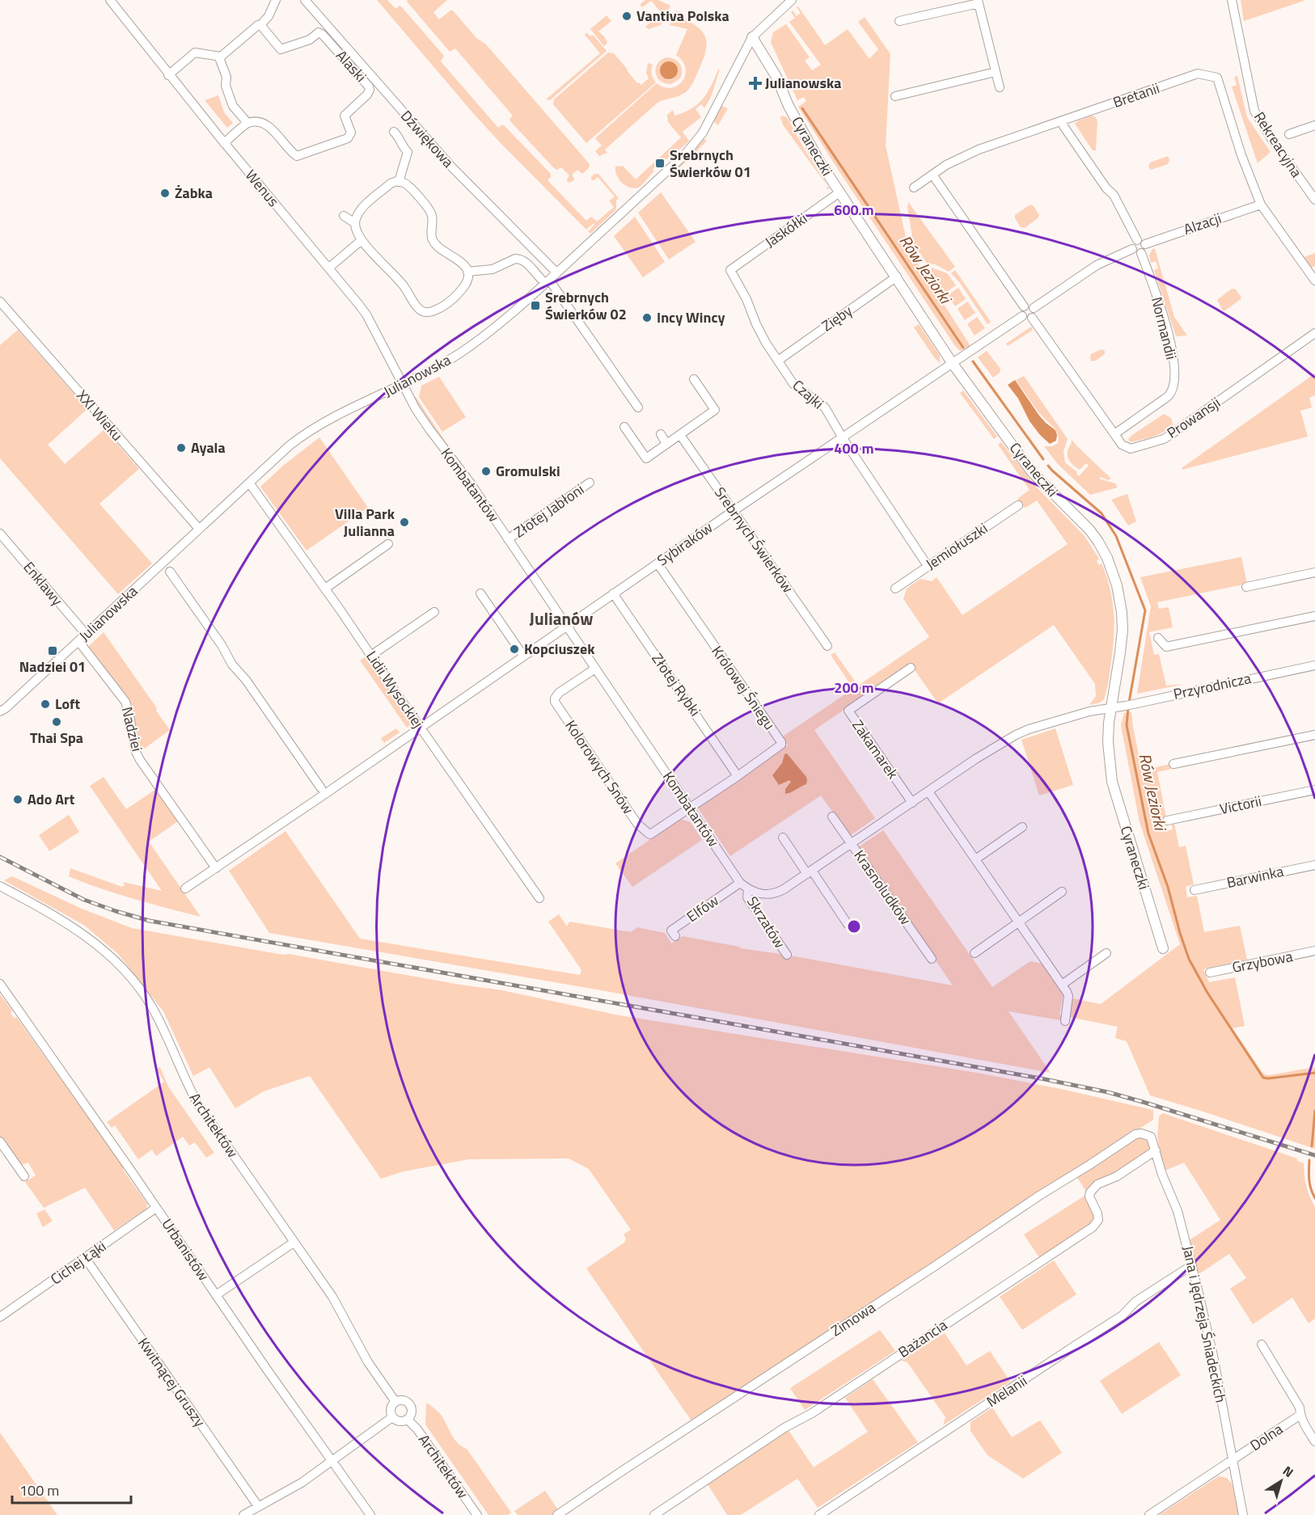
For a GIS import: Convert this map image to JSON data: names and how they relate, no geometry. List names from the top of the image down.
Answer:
{
  "streets": {
    "street": [
      "Alaski",
      "Bretanii",
      "Dźwiękowa",
      "Rekreacyjna",
      "Cyraneczki",
      "Wenus",
      "Alzacji",
      "Jaskółki",
      "Zięby",
      "Normandii",
      "Julianowska",
      "Czajki",
      "XXI Wieku",
      "Prowansji",
      "Kombatantów",
      "Złotej Jabłoni",
      "Srebrnych Świerków",
      "Sybiraków",
      "Jemiołuszki",
      "Enklawy",
      "Złotej Rybki",
      "Przyrodnicza",
      "Królowej Śniegu",
      "Lidii Wysockiej",
      "Nadziei",
      "Zakamarek",
      "Kolorowych Snów",
      "Victorii",
      "Barwinka",
      "Krasnoludków",
      "Elfów",
      "Skrzatów",
      "Grzybowa",
      "Architektów",
      "Urbanistów",
      "Cichej Łąki",
      "Zimowa",
      "Jana i Jędrzeja Śniadeckich",
      "Bażancia",
      "Kwitnącej Gruszy",
      "Melanii",
      "Dolna"
    ]
  },
  "crossings": [
    ["Bretanii", "Alzacji"],
    ["Dźwiękowa", "Julianowska"],
    ["Cyraneczki", "Jaskółki"],
    ["Cyraneczki", "Zięby"],
    ["Cyraneczki", "Julianowska"],
    ["Cyraneczki", "Kombatantów"],
    ["Cyraneczki", "Sybiraków"],
    ["Cyraneczki", "Przyrodnicza"],
    ["Wenus", "Julianowska"],
    ["Wenus", "Kombatantów"],
    ["Alzacji", "Normandii"],
    ["Jaskółki", "Czajki"],
    ["Zięby", "Czajki"],
    ["Normandii", "Prowansji"],
    ["Julianowska", "XXI Wieku"],
    ["Julianowska", "Kombatantów"],
    ["Julianowska", "Enklawy"],
    ["Julianowska", "Lidii Wysockiej"],
    ["Julianowska", "Nadziei"],
    ["Czajki", "Sybiraków"],
    ["Czajki", "Jemiołuszki"],
    ["Kombatantów", "Złotej Jabłoni"],
    ["Kombatantów", "Sybiraków"],
    ["Kombatantów", "Przyrodnicza"],
    ["Kombatantów", "Królowej Śniegu"],
    ["Kombatantów", "Zakamarek"],
    ["Kombatantów", "Kolorowych Snów"],
    ["Kombatantów", "Krasnoludków"],
    ["Kombatantów", "Elfów"],
    ["Kombatantów", "Skrzatów"],
    ["Srebrnych Świerków", "Sybiraków"],
    ["Sybiraków", "Złotej Rybki"],
    ["Sybiraków", "Królowej Śniegu"],
    ["Sybiraków", "Lidii Wysockiej"],
    ["Złotej Rybki", "Królowej Śniegu"],
    ["Królowej Śniegu", "Kolorowych Snów"],
    ["Urbanistów", "Cichej Łąki"],
    ["Cichej Łąki", "Kwitnącej Gruszy"],
    ["Zimowa", "Jana i Jędrzeja Śniadeckich"],
    ["Jana i Jędrzeja Śniadeckich", "Bażancia"],
    ["Jana i Jędrzeja Śniadeckich", "Melanii"],
    ["Jana i Jędrzeja Śniadeckich", "Dolna"]
  ],
  "districts": ["Julianów"],
  "water": ["Rów Jeziorki"],
  "places": {
    "other": [
      "Vantiva Polska",
      "Żabka",
      "Incy Wincy",
      "Ayala",
      "Gromulski",
      "Villa Park Julianna",
      "Kopciuszek",
      "Loft",
      "Thai Spa",
      "Ado Art"
    ],
    "health": ["Julianowska"],
    "transit": ["Srebrnych Świerków 01", "Srebrnych Świerków 02", "Nadziei 01"]
  },
  "scale_bar": "100 m",
  "north": "top right",
  "rings": ["600 m", "400 m", "200 m"]
}
